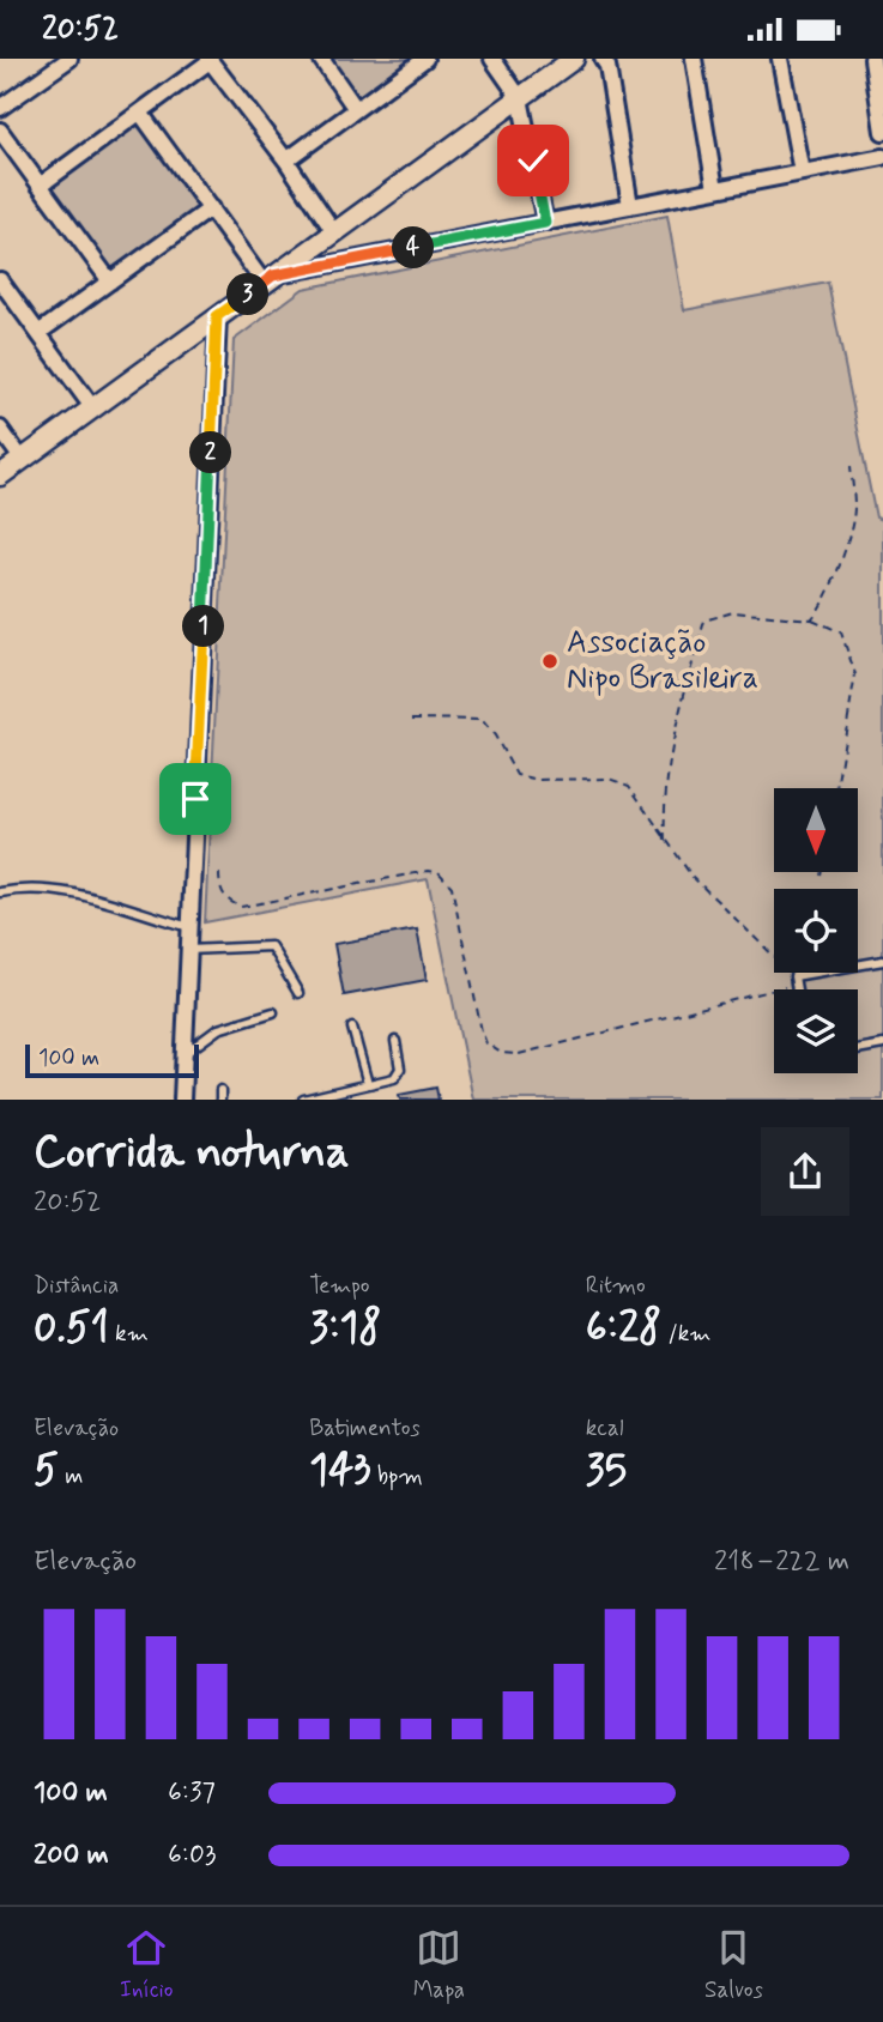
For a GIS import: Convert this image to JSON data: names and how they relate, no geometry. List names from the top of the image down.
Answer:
{
  "places": ["Associação Nipo Brasileira"],
  "scale_bar": "100 m",
  "north": "bottom",
  "page": {
    "status": "20:52",
    "pins": [
      "4",
      "3",
      "2",
      "1"
    ],
    "scale": "100 m",
    "heading": ["Corrida noturna", "20:52"],
    "stats": [
      ["Distância", "0.51 km"],
      ["Tempo", "3:18"],
      ["Ritmo", "6:28 /km"],
      ["Elevação", "5 m"],
      ["Batimentos", "143 bpm"],
      ["kcal", "35"]
    ],
    "chart": ["Elevação", "218–222 m"],
    "list": [
      {
        "name": "100 m",
        "note": "6:37"
      },
      {
        "name": "200 m",
        "note": "6:03"
      }
    ],
    "tabs": ["Início", "Mapa", "Salvos"]
  }
}
